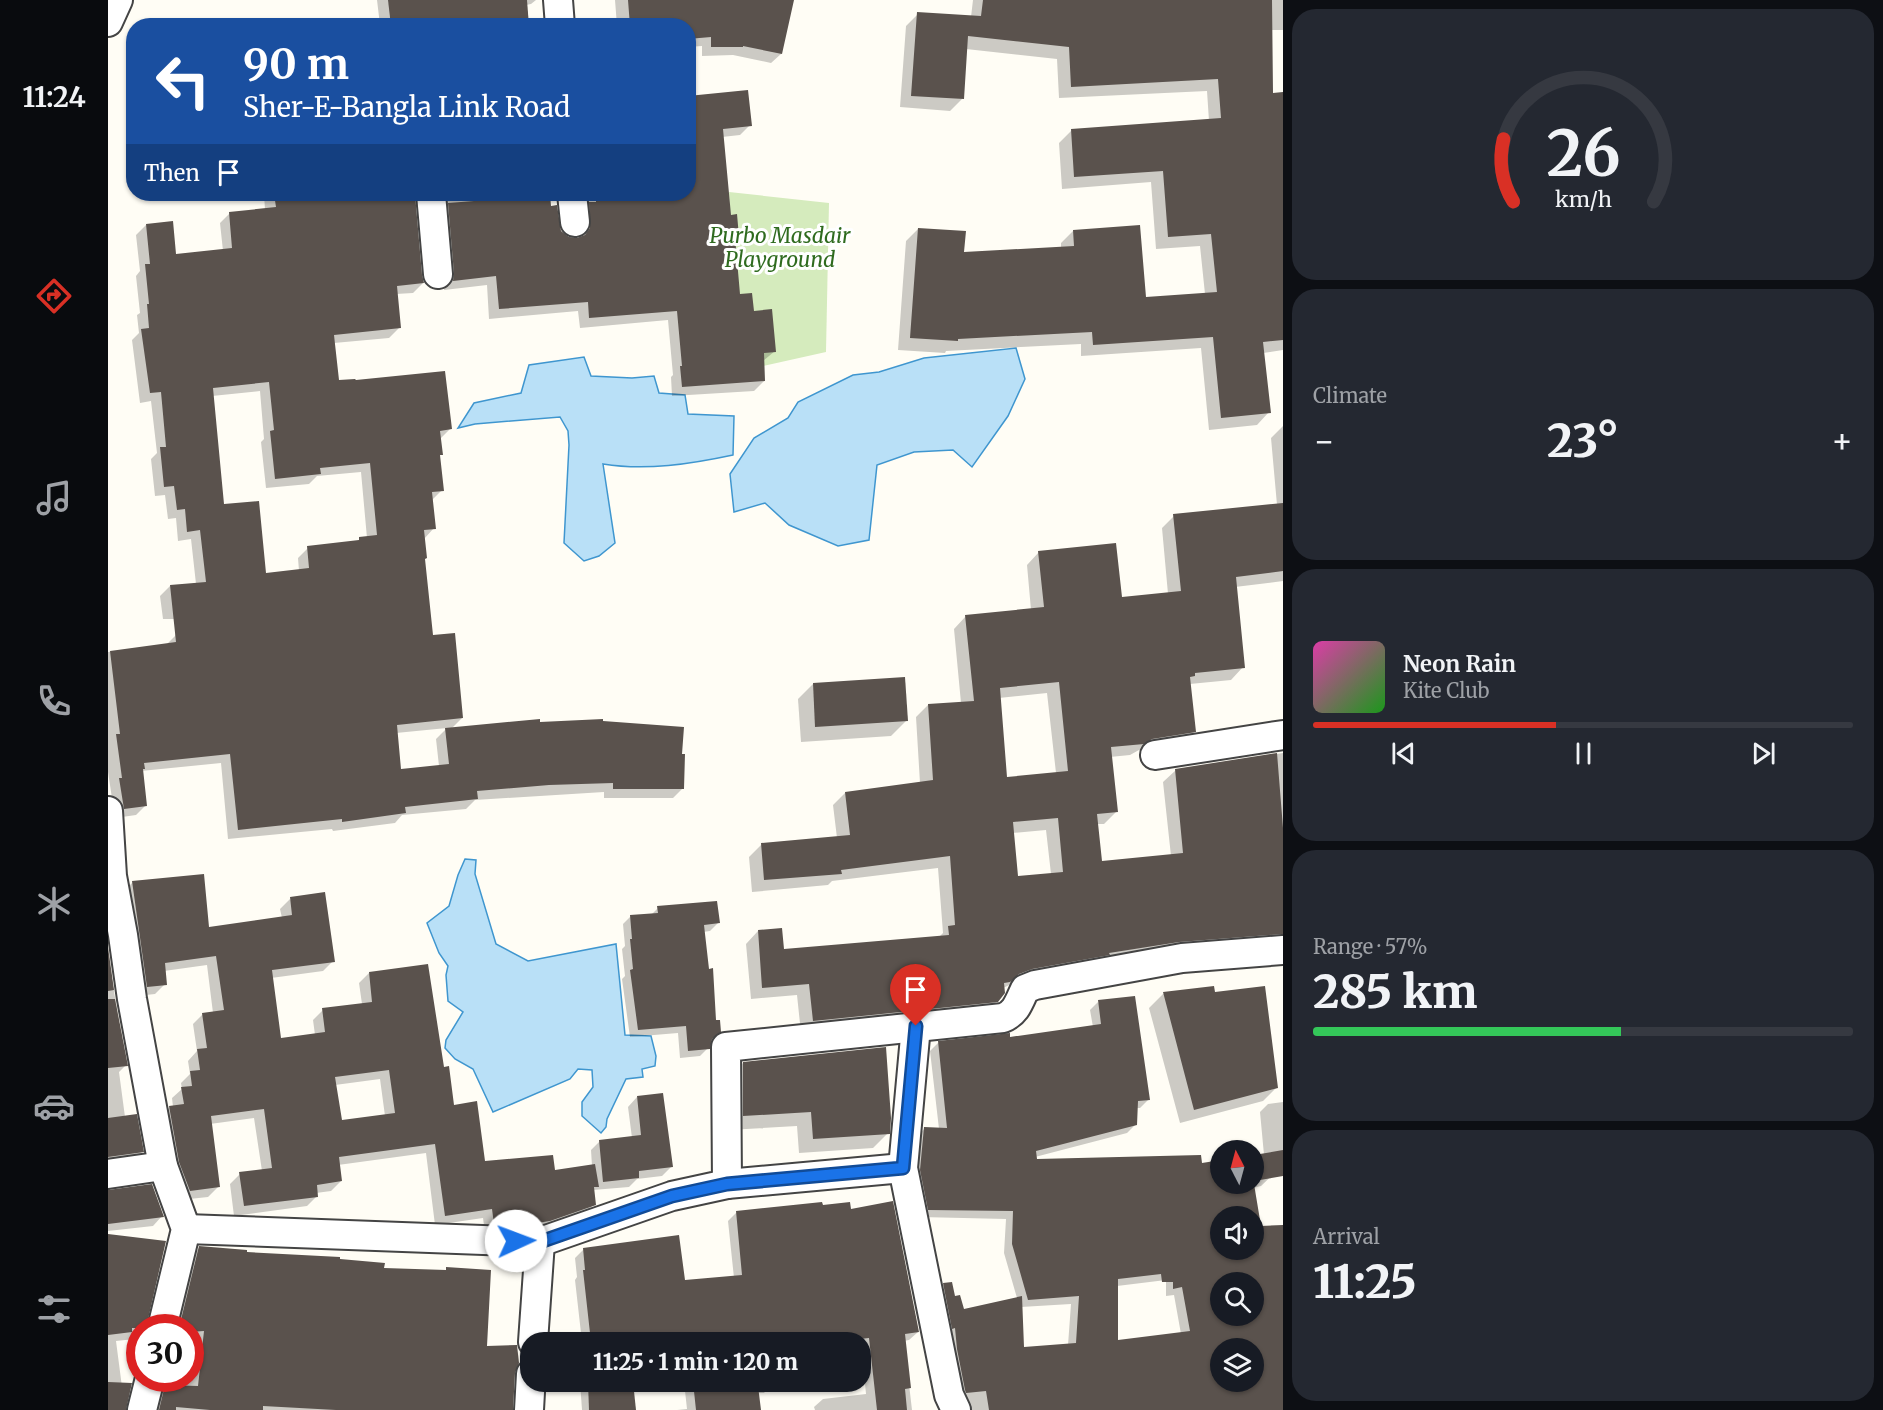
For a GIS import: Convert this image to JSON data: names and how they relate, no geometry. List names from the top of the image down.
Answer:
{
  "parks": ["Purbo Masdair Playground"],
  "north": "top",
  "page": {
    "tabs": "11:24",
    "turn": ["90 m", "Sher-E-Bangla Link Road"],
    "then": "Then",
    "tile": [
      "Climate",
      ["Range · 57%", "285 km"],
      ["Arrival", "11:25"]
    ],
    "heat": ["−", "23°", "+"],
    "song": ["Neon Rain", "Kite Club"],
    "limit": "30",
    "trip": "11:25 · 1 min · 120 m",
    "gauge": ["26", "km/h"]
  }
}
